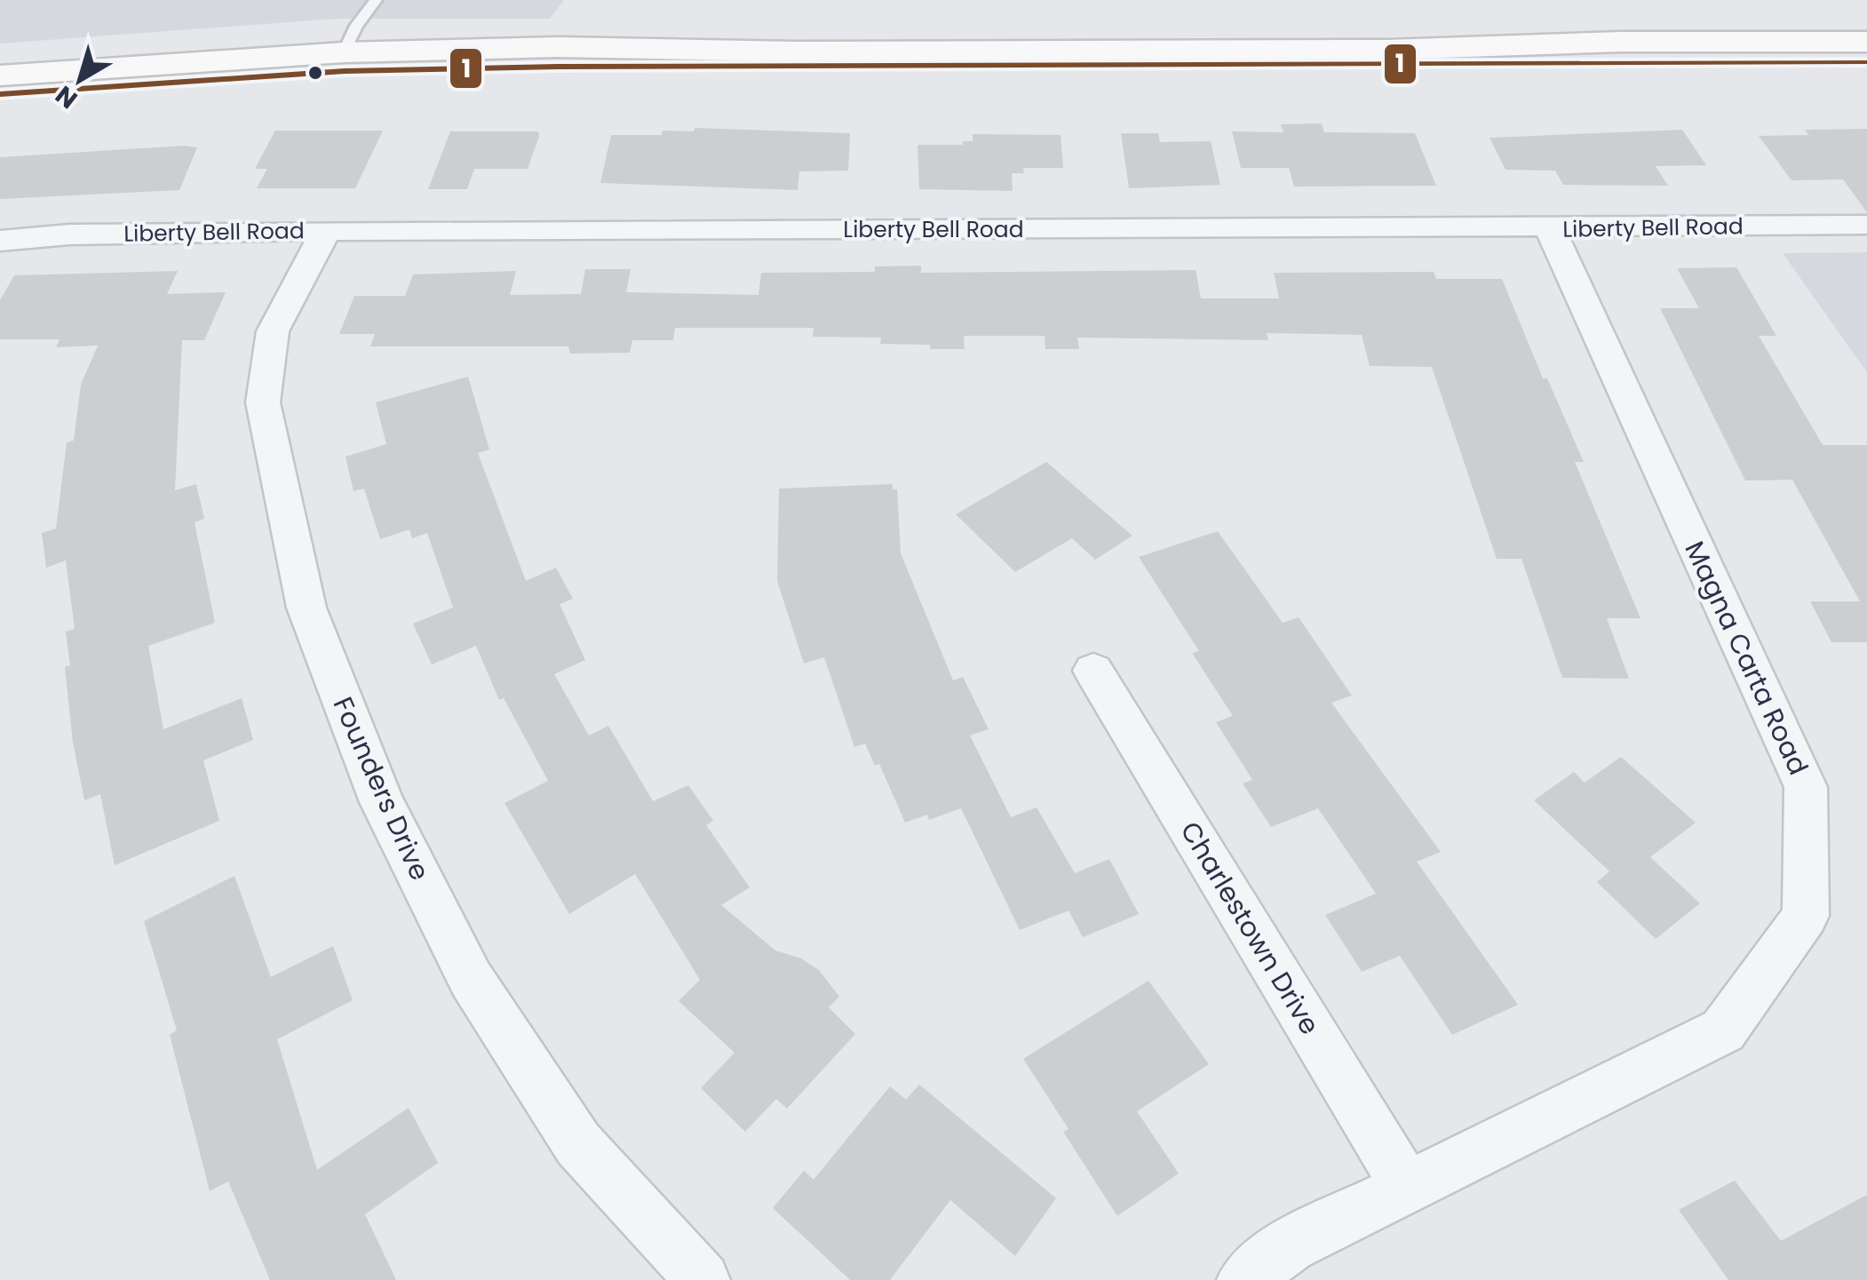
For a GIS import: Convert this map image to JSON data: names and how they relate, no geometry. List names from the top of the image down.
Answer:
{
  "streets": {
    "street": [
      "Liberty Bell Road",
      "Magna Carta Road",
      "Founders Drive",
      "Charlestown Drive"
    ]
  },
  "crossings": [
    ["Liberty Bell Road", "Magna Carta Road"],
    ["Liberty Bell Road", "Founders Drive"],
    ["Magna Carta Road", "Charlestown Drive"]
  ],
  "lines": ["transit line 1"],
  "north": "bottom left"
}
